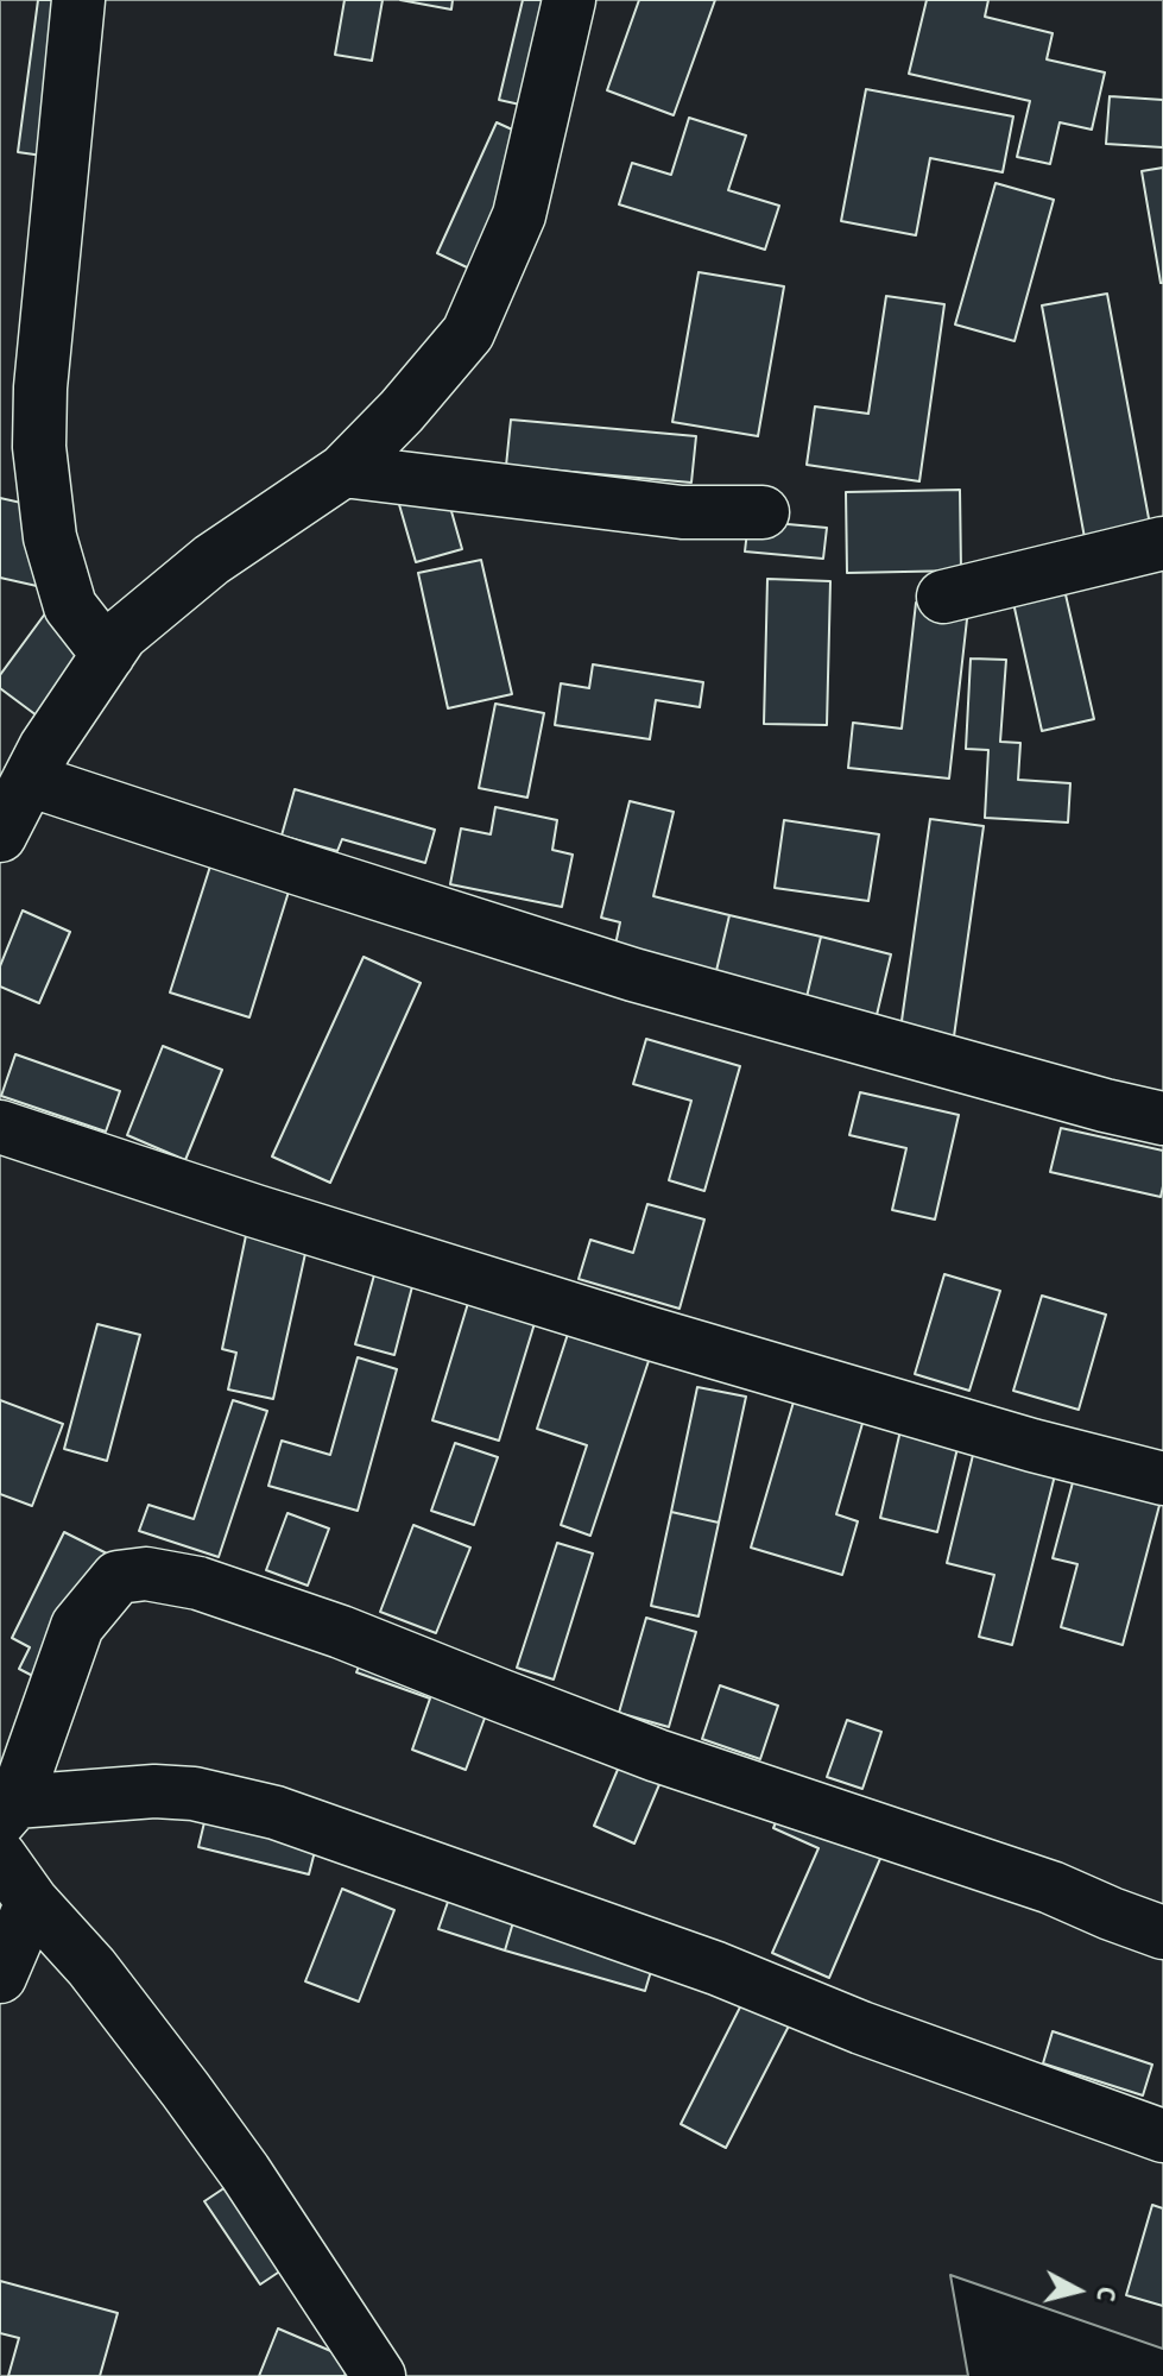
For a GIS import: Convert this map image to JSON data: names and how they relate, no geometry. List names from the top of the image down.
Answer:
{
  "north": "right"
}
